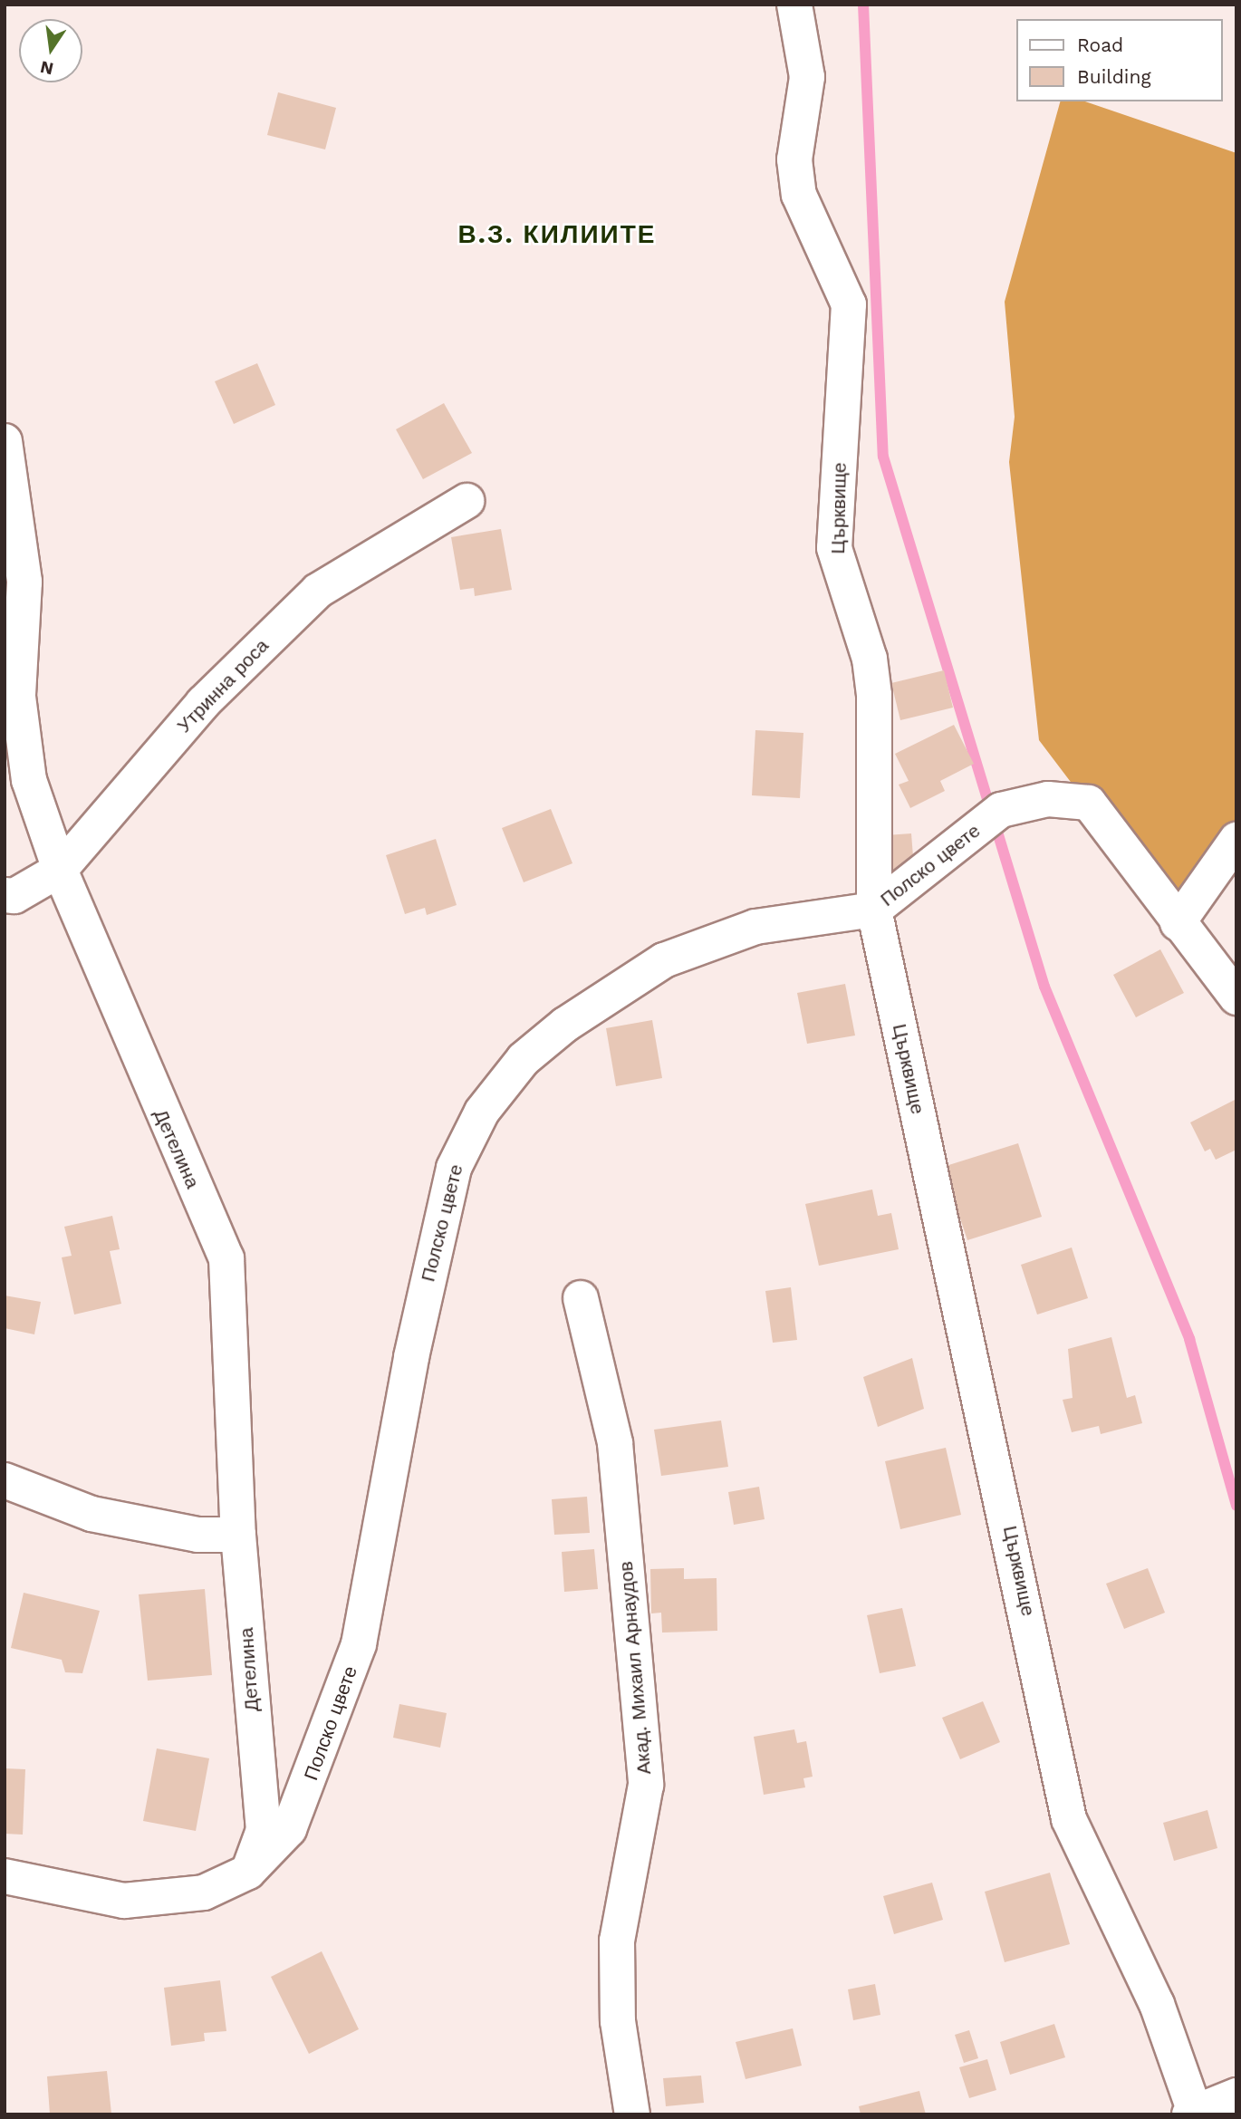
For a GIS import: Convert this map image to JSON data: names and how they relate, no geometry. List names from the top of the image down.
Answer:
{
  "streets": {
    "street": [
      "Църквище",
      "Утринна роса",
      "Полско цвете",
      "Детелина",
      "Акад. Михаил Арнаудов"
    ]
  },
  "crossings": [
    ["Църквище", "Полско цвете"],
    ["Утринна роса", "Детелина"],
    ["Полско цвете", "Детелина"]
  ],
  "districts": ["В.З. КИЛИИТЕ"],
  "legend": ["Road", "Building"],
  "north": "bottom"
}
